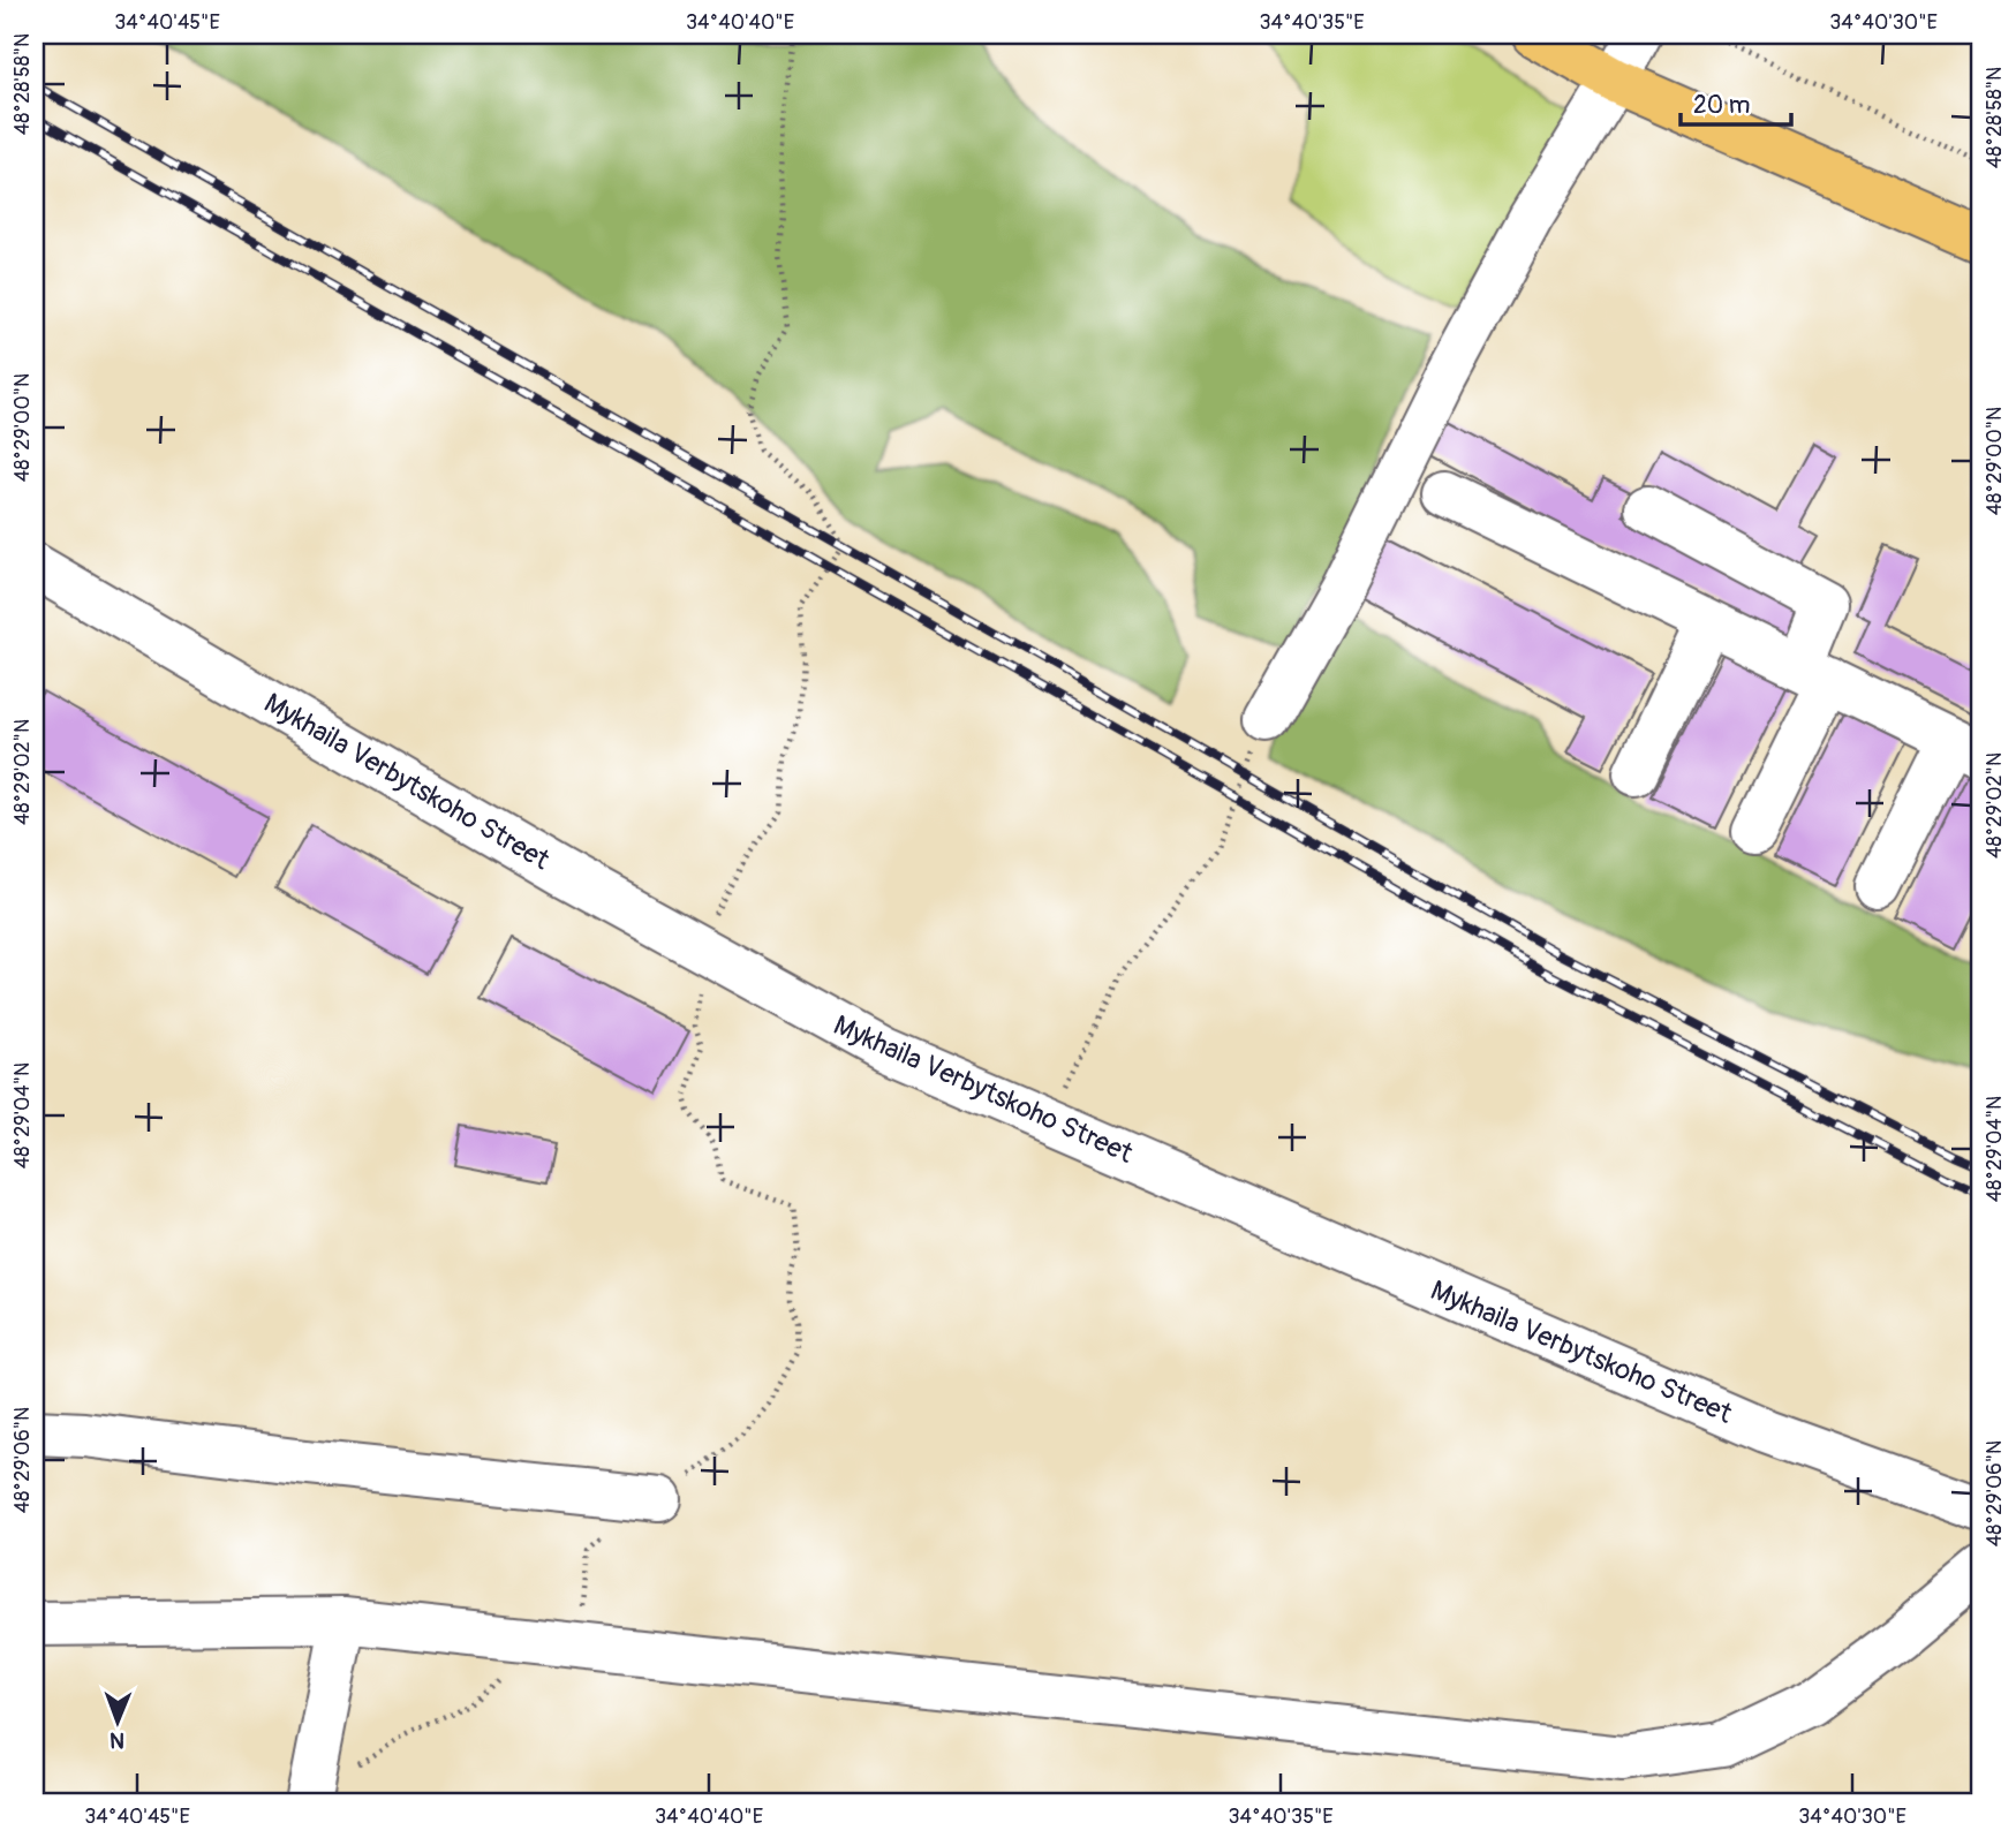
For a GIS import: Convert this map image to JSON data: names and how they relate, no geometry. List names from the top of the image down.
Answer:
{
  "streets": {
    "street": ["Mykhaila Verbytskoho Street"]
  },
  "scale_bar": "20 m",
  "north": "bottom",
  "coordinates": [
    "34°40'45\"E",
    "34°40'40\"E",
    "34°40'35\"E",
    "34°40'30\"E",
    "48°28'58\"N",
    "48°29'00\"N",
    "48°29'02\"N",
    "48°29'04\"N",
    "48°29'06\"N"
  ]
}
